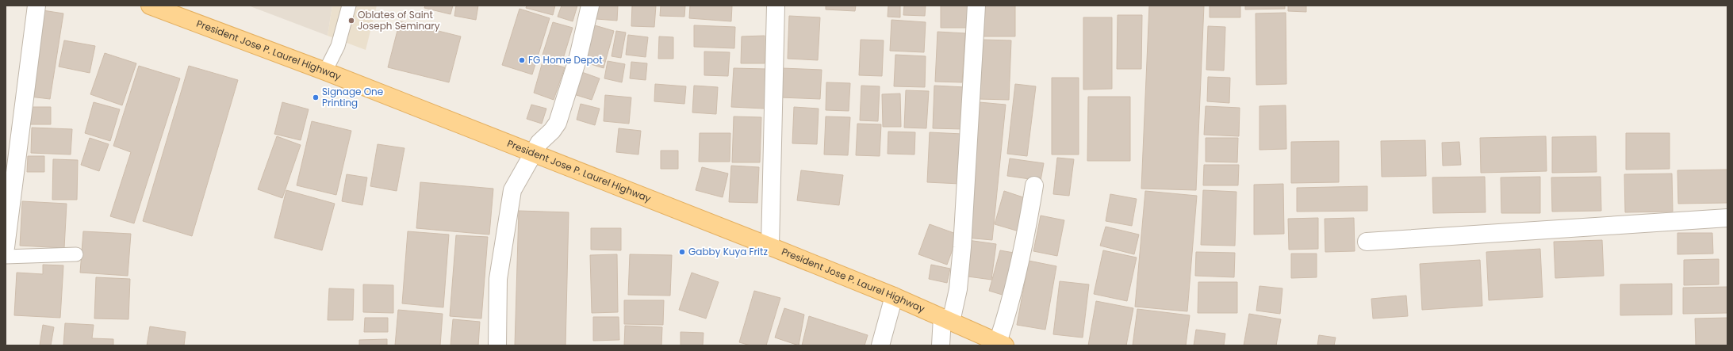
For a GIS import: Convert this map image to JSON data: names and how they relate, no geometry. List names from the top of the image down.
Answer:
{
  "streets": {
    "main road": ["President Jose P. Laurel Highway"]
  },
  "places": [
    "Oblates of Saint Joseph Seminary",
    "FG Home Depot",
    "Signage One Printing",
    "Gabby Kuya Fritz"
  ]
}
